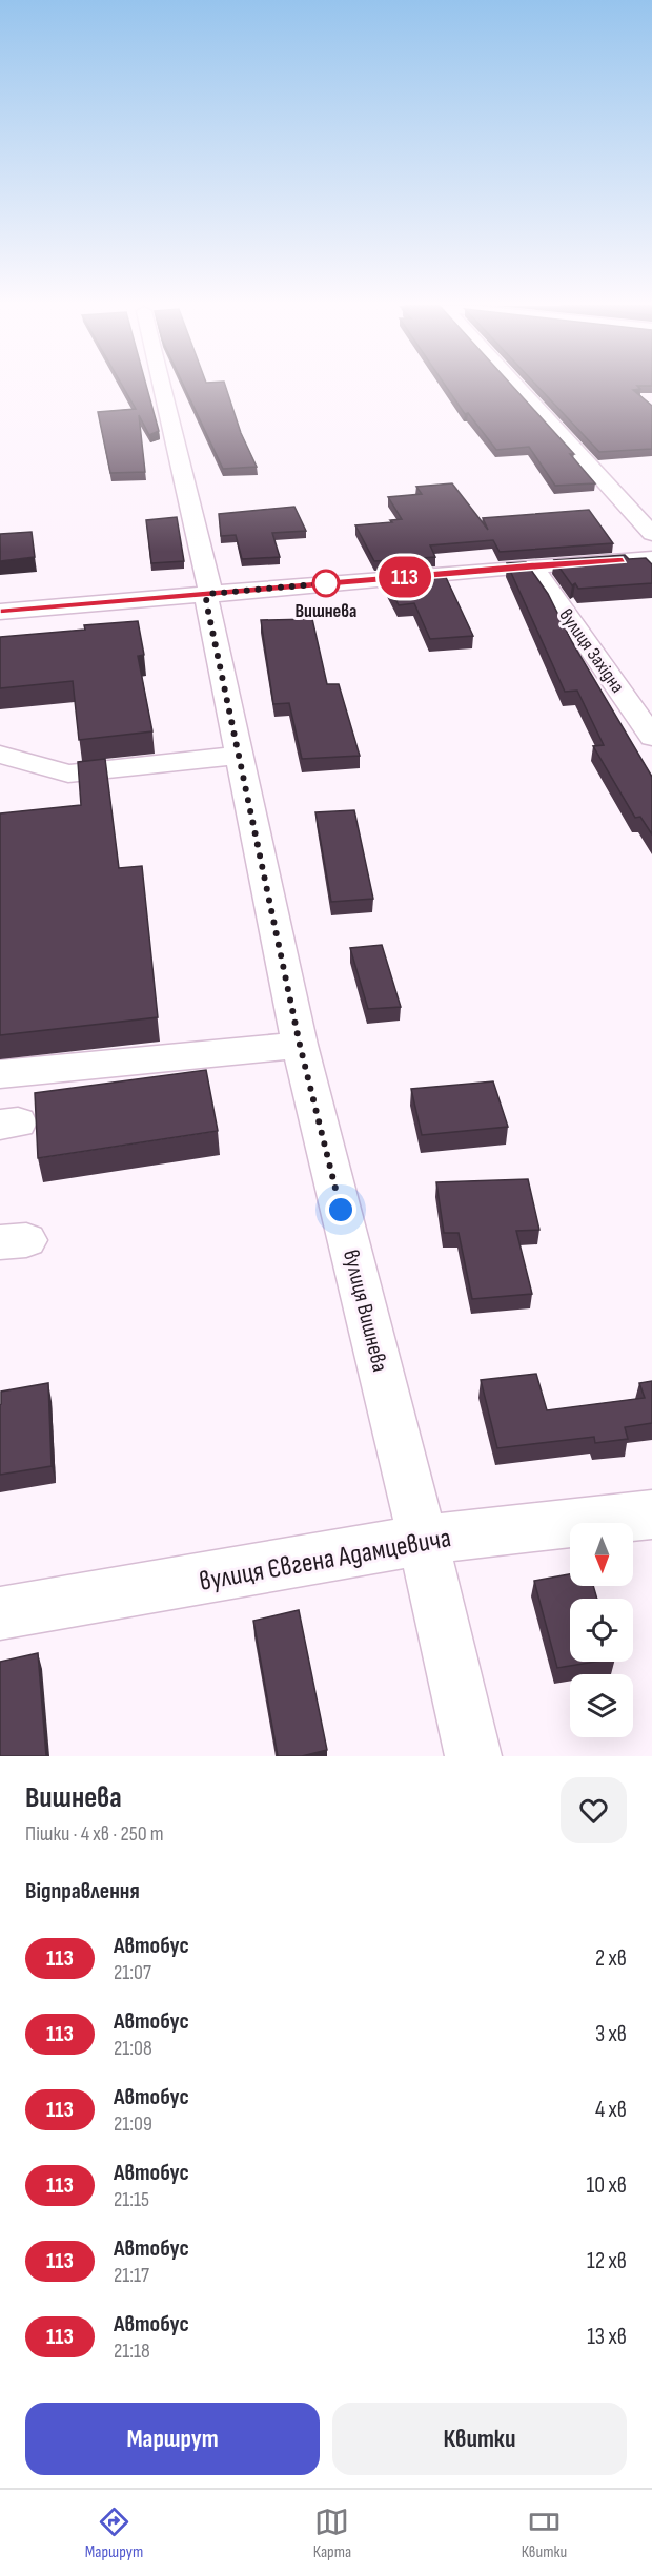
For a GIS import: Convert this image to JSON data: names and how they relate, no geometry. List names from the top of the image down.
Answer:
{
  "streets": {
    "street": ["вулиця Західна", "вулиця Вишнева", "вулиця Євгена Адамцевича"]
  },
  "crossings": [
    ["вулиця Вишнева", "вулиця Євгена Адамцевича"]
  ],
  "places": ["Вишнева"],
  "lines": ["bus line 113"],
  "north": "bottom",
  "page": {
    "on_map": "113",
    "heading": [
      ["Вишнева", "Пішки · 4 хв · 250 m"],
      "Відправлення"
    ],
    "list": [
      {
        "mark": "113",
        "name": "Автобус",
        "note": "21:07",
        "value": "2 хв"
      },
      {
        "mark": "113",
        "name": "Автобус",
        "note": "21:08",
        "value": "3 хв"
      },
      {
        "mark": "113",
        "name": "Автобус",
        "note": "21:09",
        "value": "4 хв"
      },
      {
        "mark": "113",
        "name": "Автобус",
        "note": "21:15",
        "value": "10 хв"
      },
      {
        "mark": "113",
        "name": "Автобус",
        "note": "21:17",
        "value": "12 хв"
      },
      {
        "mark": "113",
        "name": "Автобус",
        "note": "21:18",
        "value": "13 хв"
      }
    ],
    "buttons": ["Маршрут", "Квитки"],
    "tabs": ["Маршрут", "Карта", "Квитки"]
  }
}
